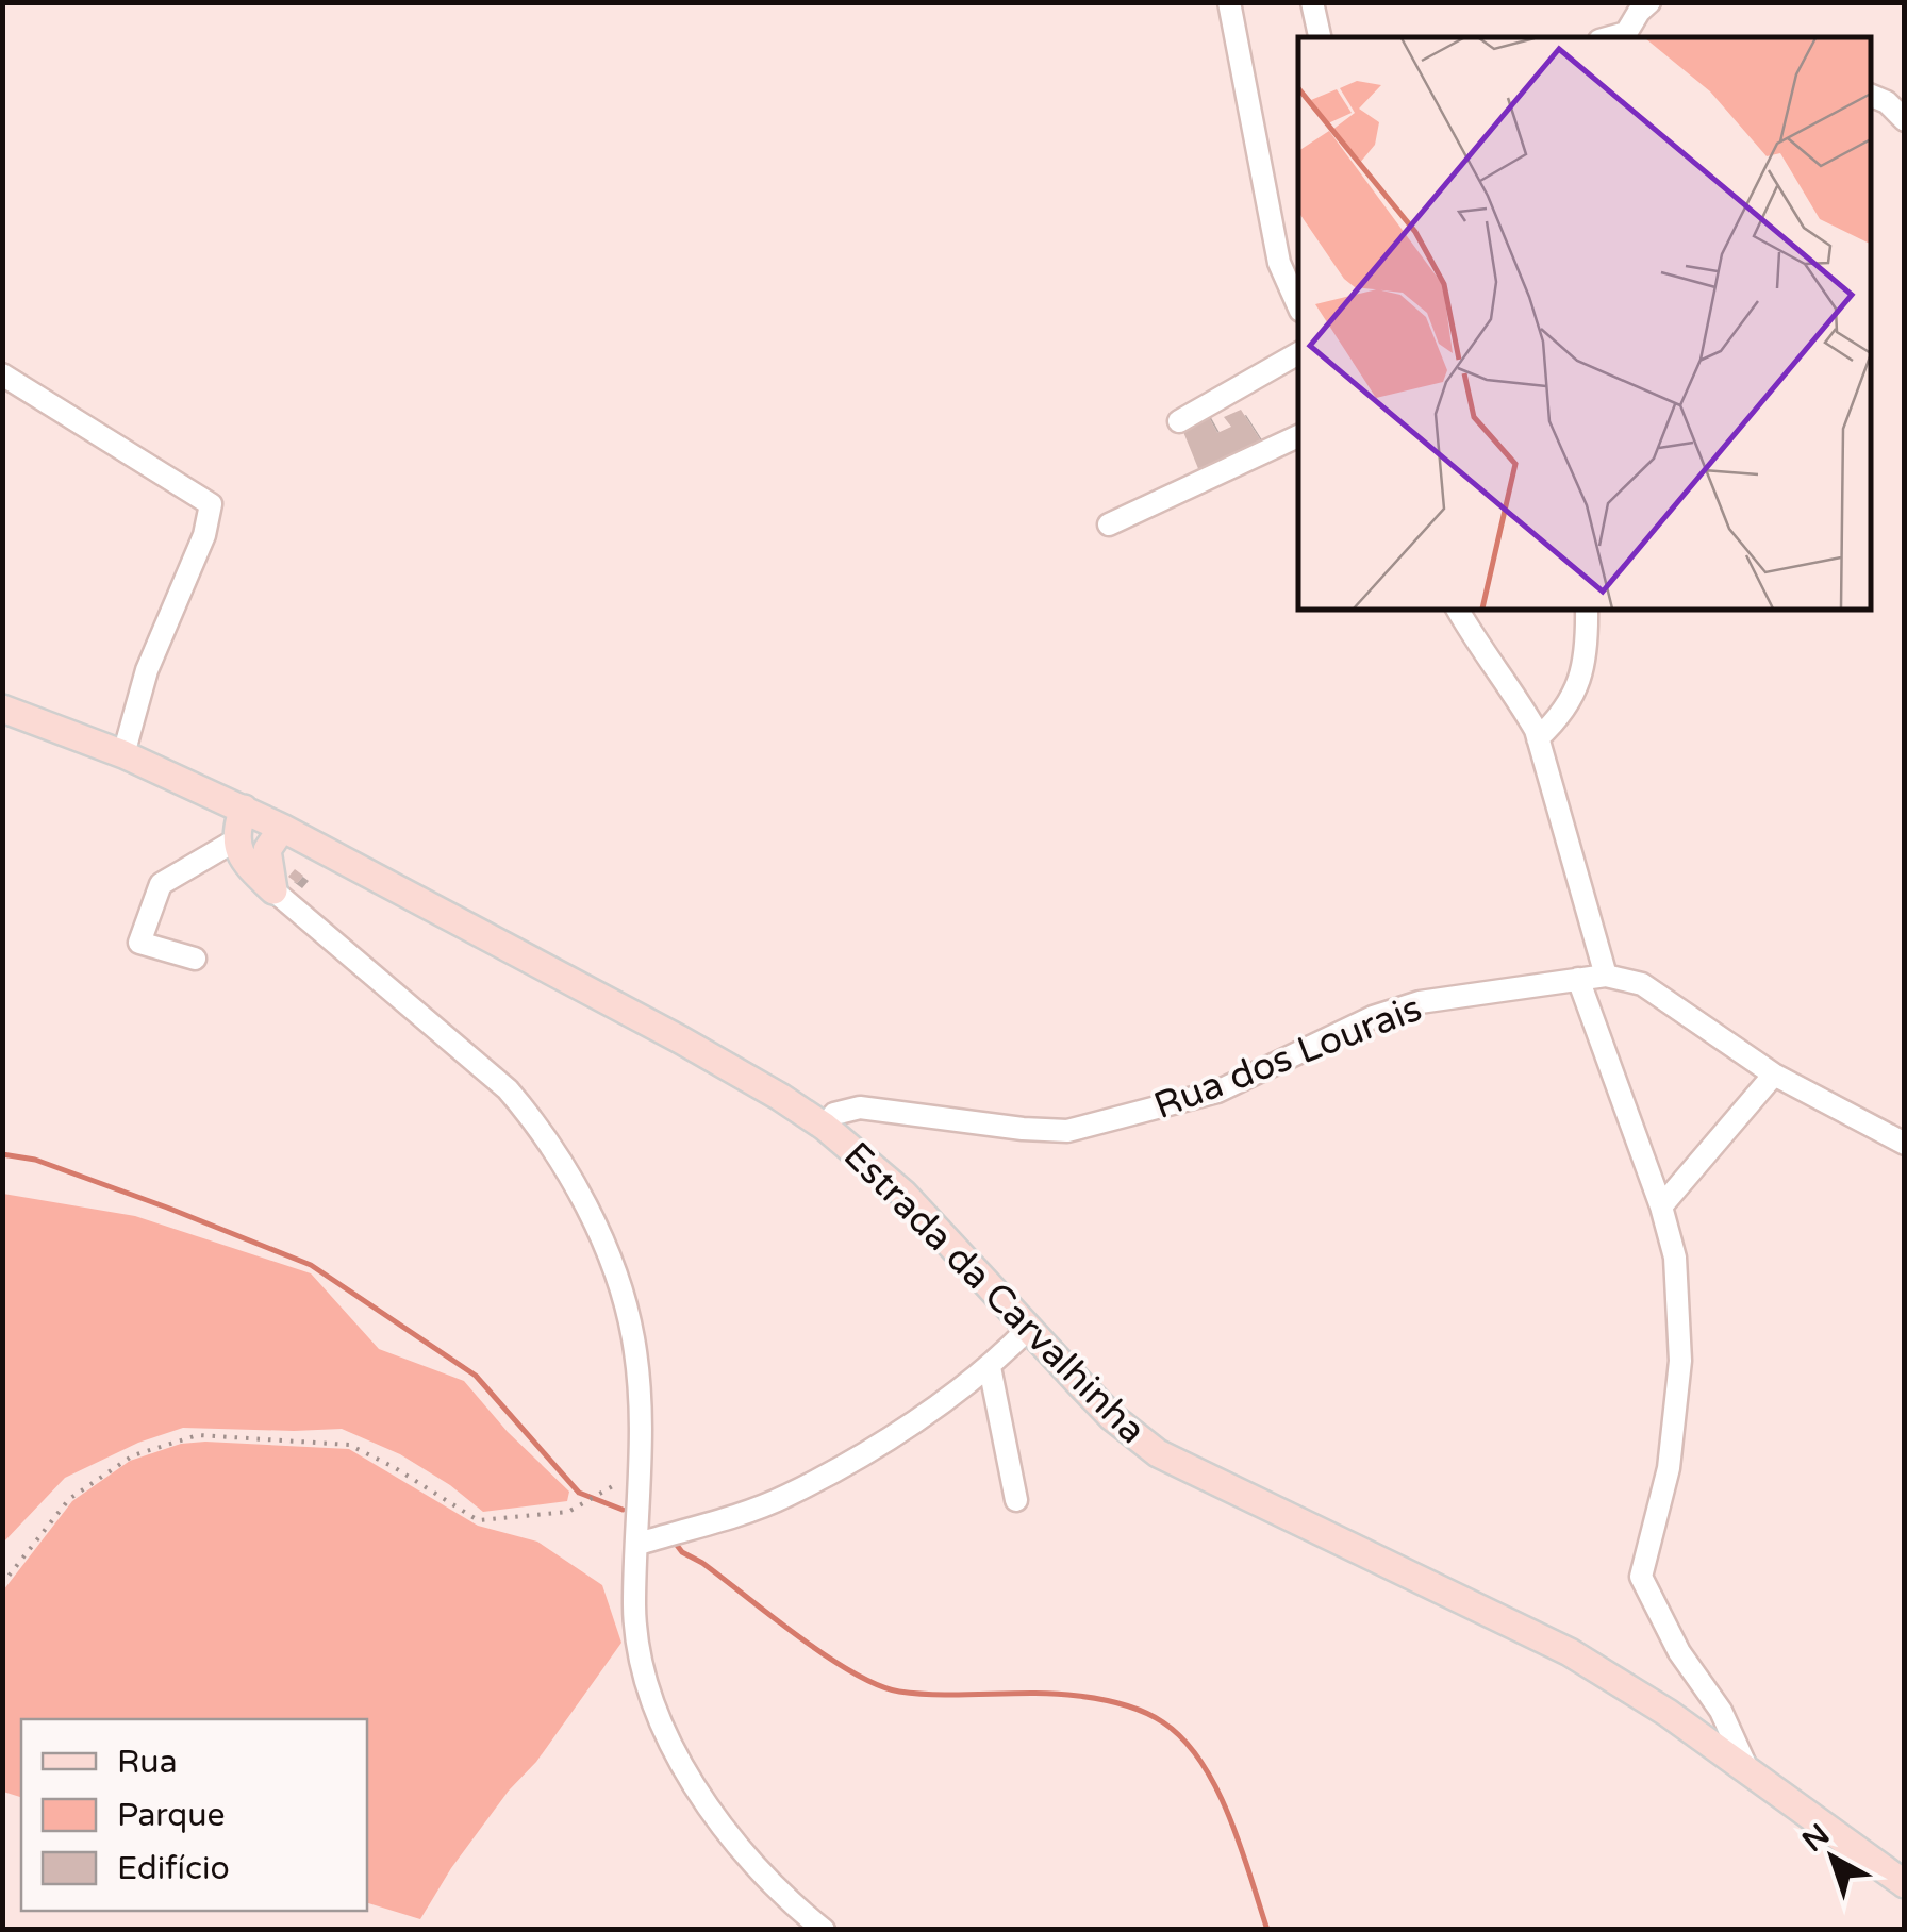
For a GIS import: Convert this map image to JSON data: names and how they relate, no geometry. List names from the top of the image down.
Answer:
{
  "streets": {
    "main road": ["Estrada da Carvalhinha"],
    "street": ["Rua dos Lourais"]
  },
  "crossings": [
    ["Rua dos Lourais", "Estrada da Carvalhinha"]
  ],
  "legend": ["Rua", "Parque", "Edifício"],
  "north": "top left"
}
